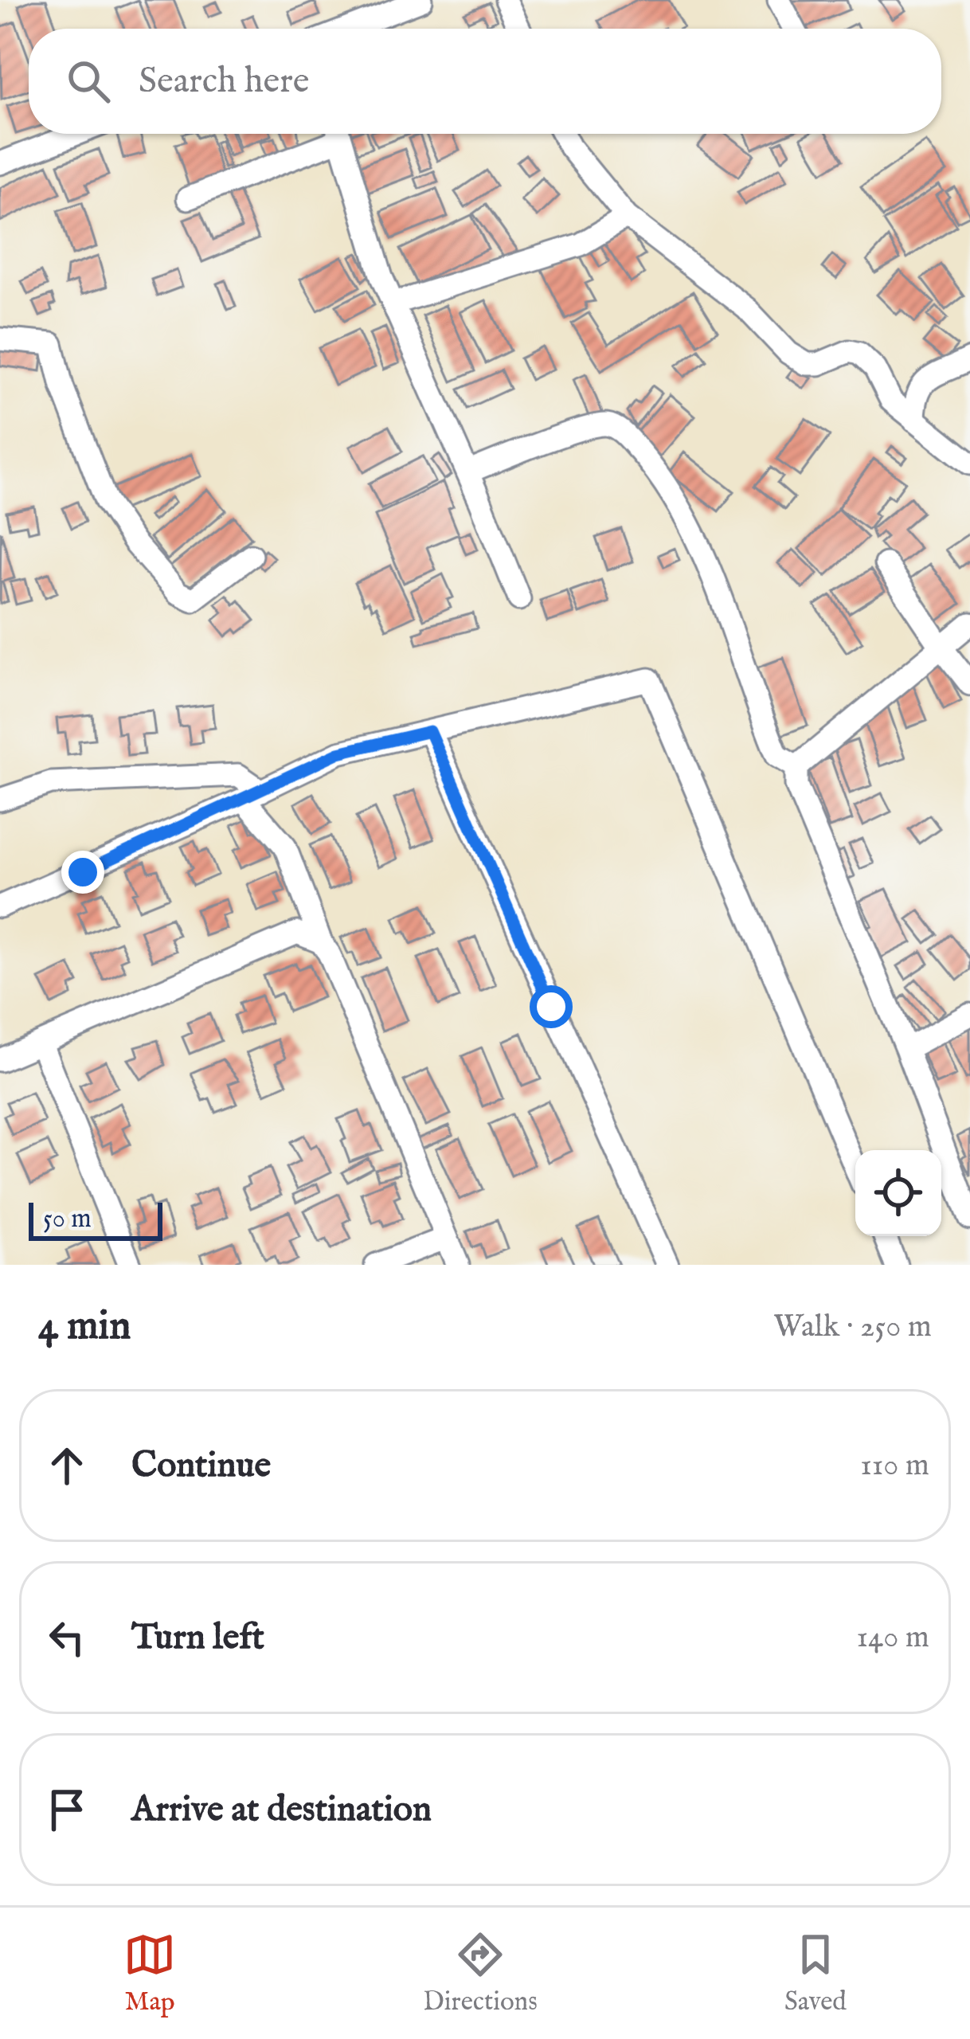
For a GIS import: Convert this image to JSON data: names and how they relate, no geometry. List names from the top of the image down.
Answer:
{
  "scale_bar": "50 m",
  "page": {
    "search": "Search here",
    "scale": "50 m",
    "heading": ["4 min", "Walk · 250 m"],
    "list": [
      ["Continue", "110 m"],
      ["Turn left", "140 m"],
      "Arrive at destination"
    ],
    "nav": ["Map", "Directions", "Saved"]
  }
}
